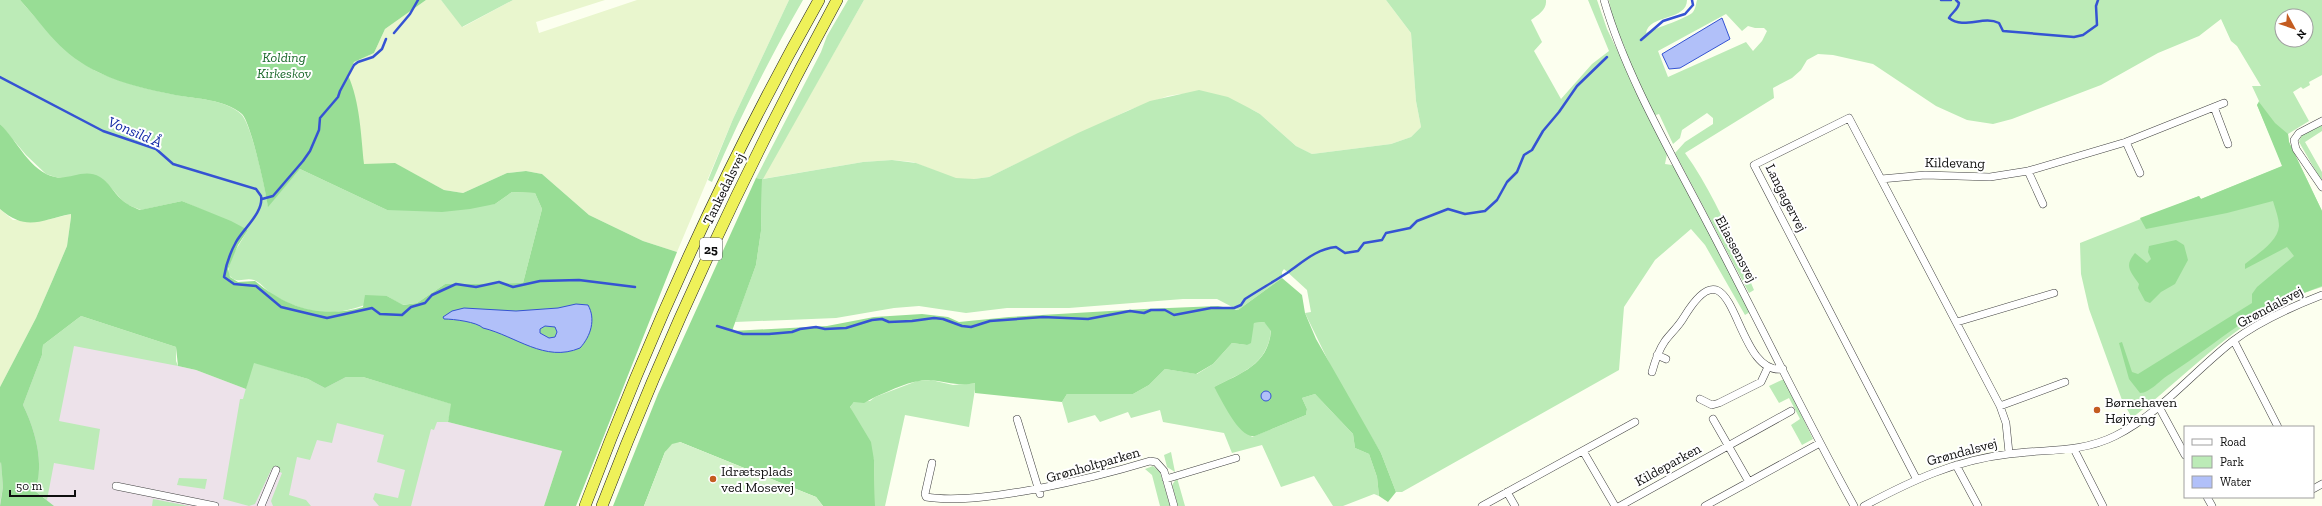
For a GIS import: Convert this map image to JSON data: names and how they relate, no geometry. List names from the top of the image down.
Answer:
{
  "streets": {
    "highway": ["Tankedalsvej", "25"],
    "street": [
      "Kildevang",
      "Langagervej",
      "Eliassensvej",
      "Grøndalsvej",
      "Grønholtparken",
      "Kildeparken"
    ]
  },
  "crossings": [
    ["Kildevang", "Langagervej"],
    ["Langagervej", "Grøndalsvej"]
  ],
  "water": ["Vonsild Å"],
  "parks": ["Kolding Kirkeskov"],
  "places": ["Børnehaven Højvang", "Idrætsplads ved Mosevej"],
  "legend": ["Road", "Park", "Water"],
  "scale_bar": "50 m",
  "north": "bottom right"
}
